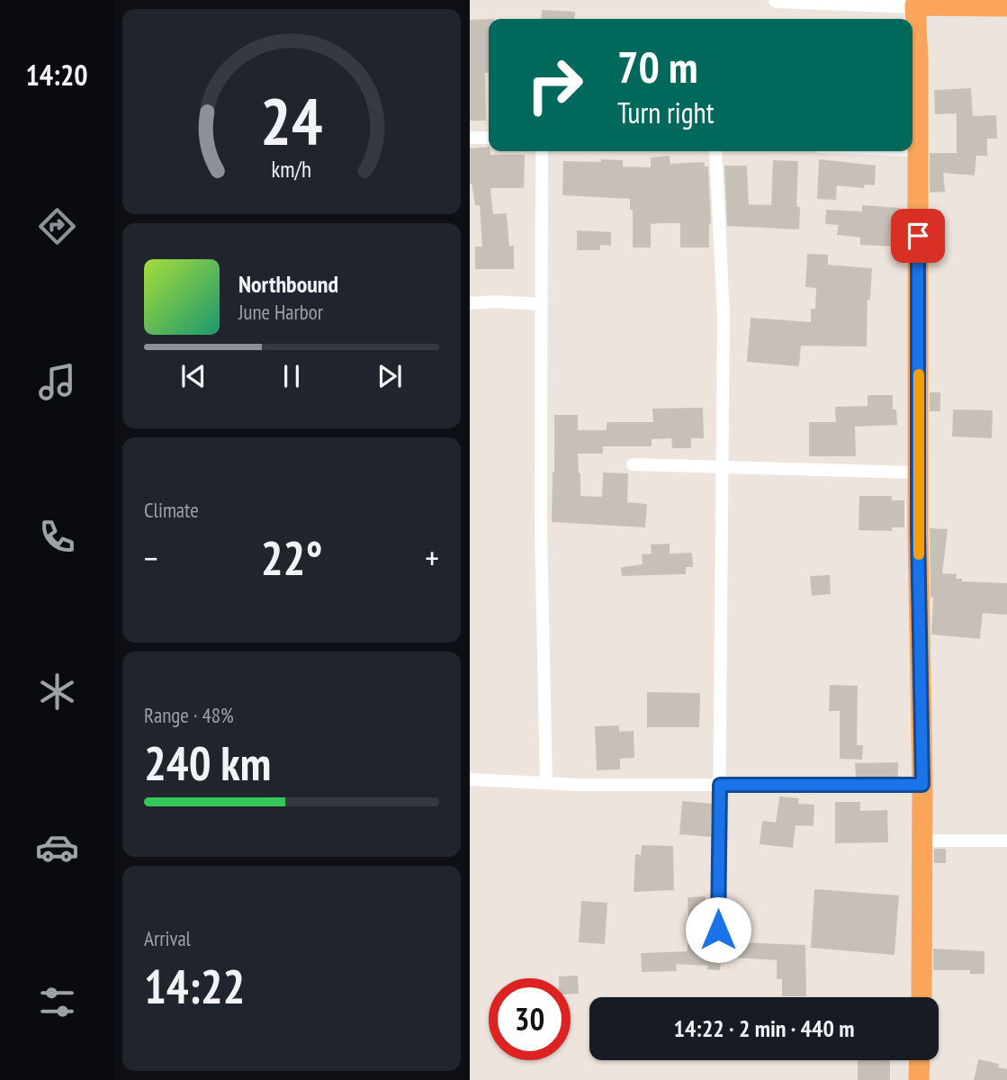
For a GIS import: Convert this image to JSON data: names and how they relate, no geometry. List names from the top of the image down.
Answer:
{
  "page": {
    "tabs": "14:20",
    "turn": ["70 m", "Turn right"],
    "song": ["Northbound", "June Harbor"],
    "tile": [
      "Climate",
      ["Range · 48%", "240 km"],
      ["Arrival", "14:22"]
    ],
    "heat": ["−", "22°", "+"],
    "limit": "30",
    "trip": "14:22 · 2 min · 440 m",
    "gauge": ["24", "km/h"]
  }
}
